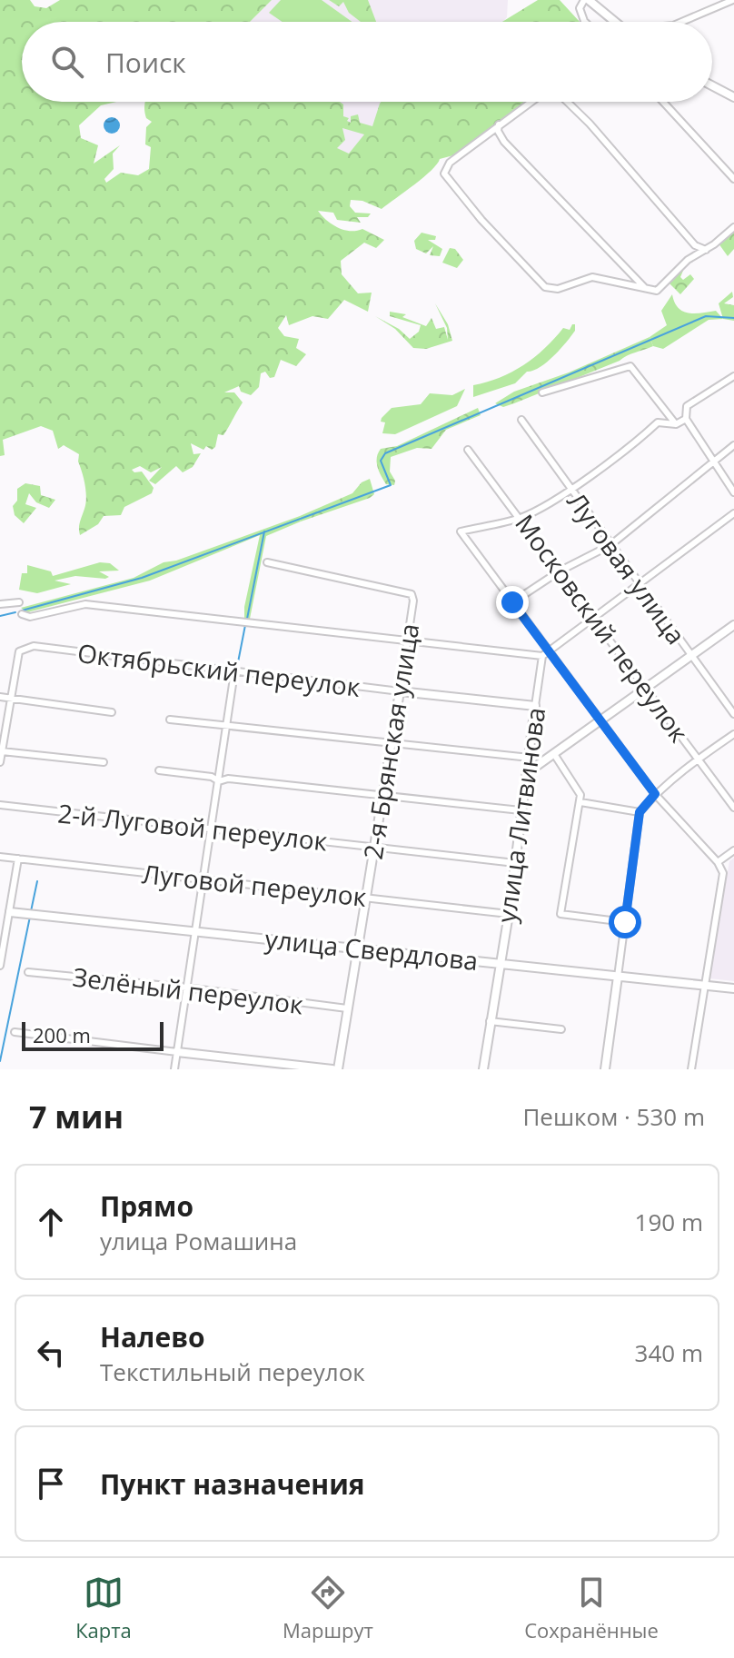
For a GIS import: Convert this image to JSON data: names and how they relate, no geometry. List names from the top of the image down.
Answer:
{
  "streets": {
    "street": [
      "Луговая улица",
      "Московский переулок",
      "Октябрьский переулок",
      "2-я Брянская улица",
      "улица Литвинова",
      "2-й Луговой переулок",
      "Луговой переулок",
      "улица Свердлова",
      "Зелёный переулок"
    ]
  },
  "crossings": [
    ["Октябрьский переулок", "2-я Брянская улица"],
    ["Октябрьский переулок", "улица Литвинова"],
    ["2-я Брянская улица", "2-й Луговой переулок"],
    ["2-я Брянская улица", "Луговой переулок"],
    ["2-я Брянская улица", "улица Свердлова"],
    ["2-я Брянская улица", "Зелёный переулок"],
    ["улица Литвинова", "2-й Луговой переулок"],
    ["улица Литвинова", "Луговой переулок"],
    ["улица Литвинова", "улица Свердлова"]
  ],
  "scale_bar": "200 m",
  "page": {
    "search": "Поиск",
    "scale": "200 m",
    "heading": ["7 мин", "Пешком · 530 m"],
    "list": [
      ["Прямо", "улица Ромашина", "190 m"],
      ["Налево", "Текстильный переулок", "340 m"],
      "Пункт назначения"
    ],
    "nav": ["Карта", "Маршрут", "Сохранённые"]
  }
}
